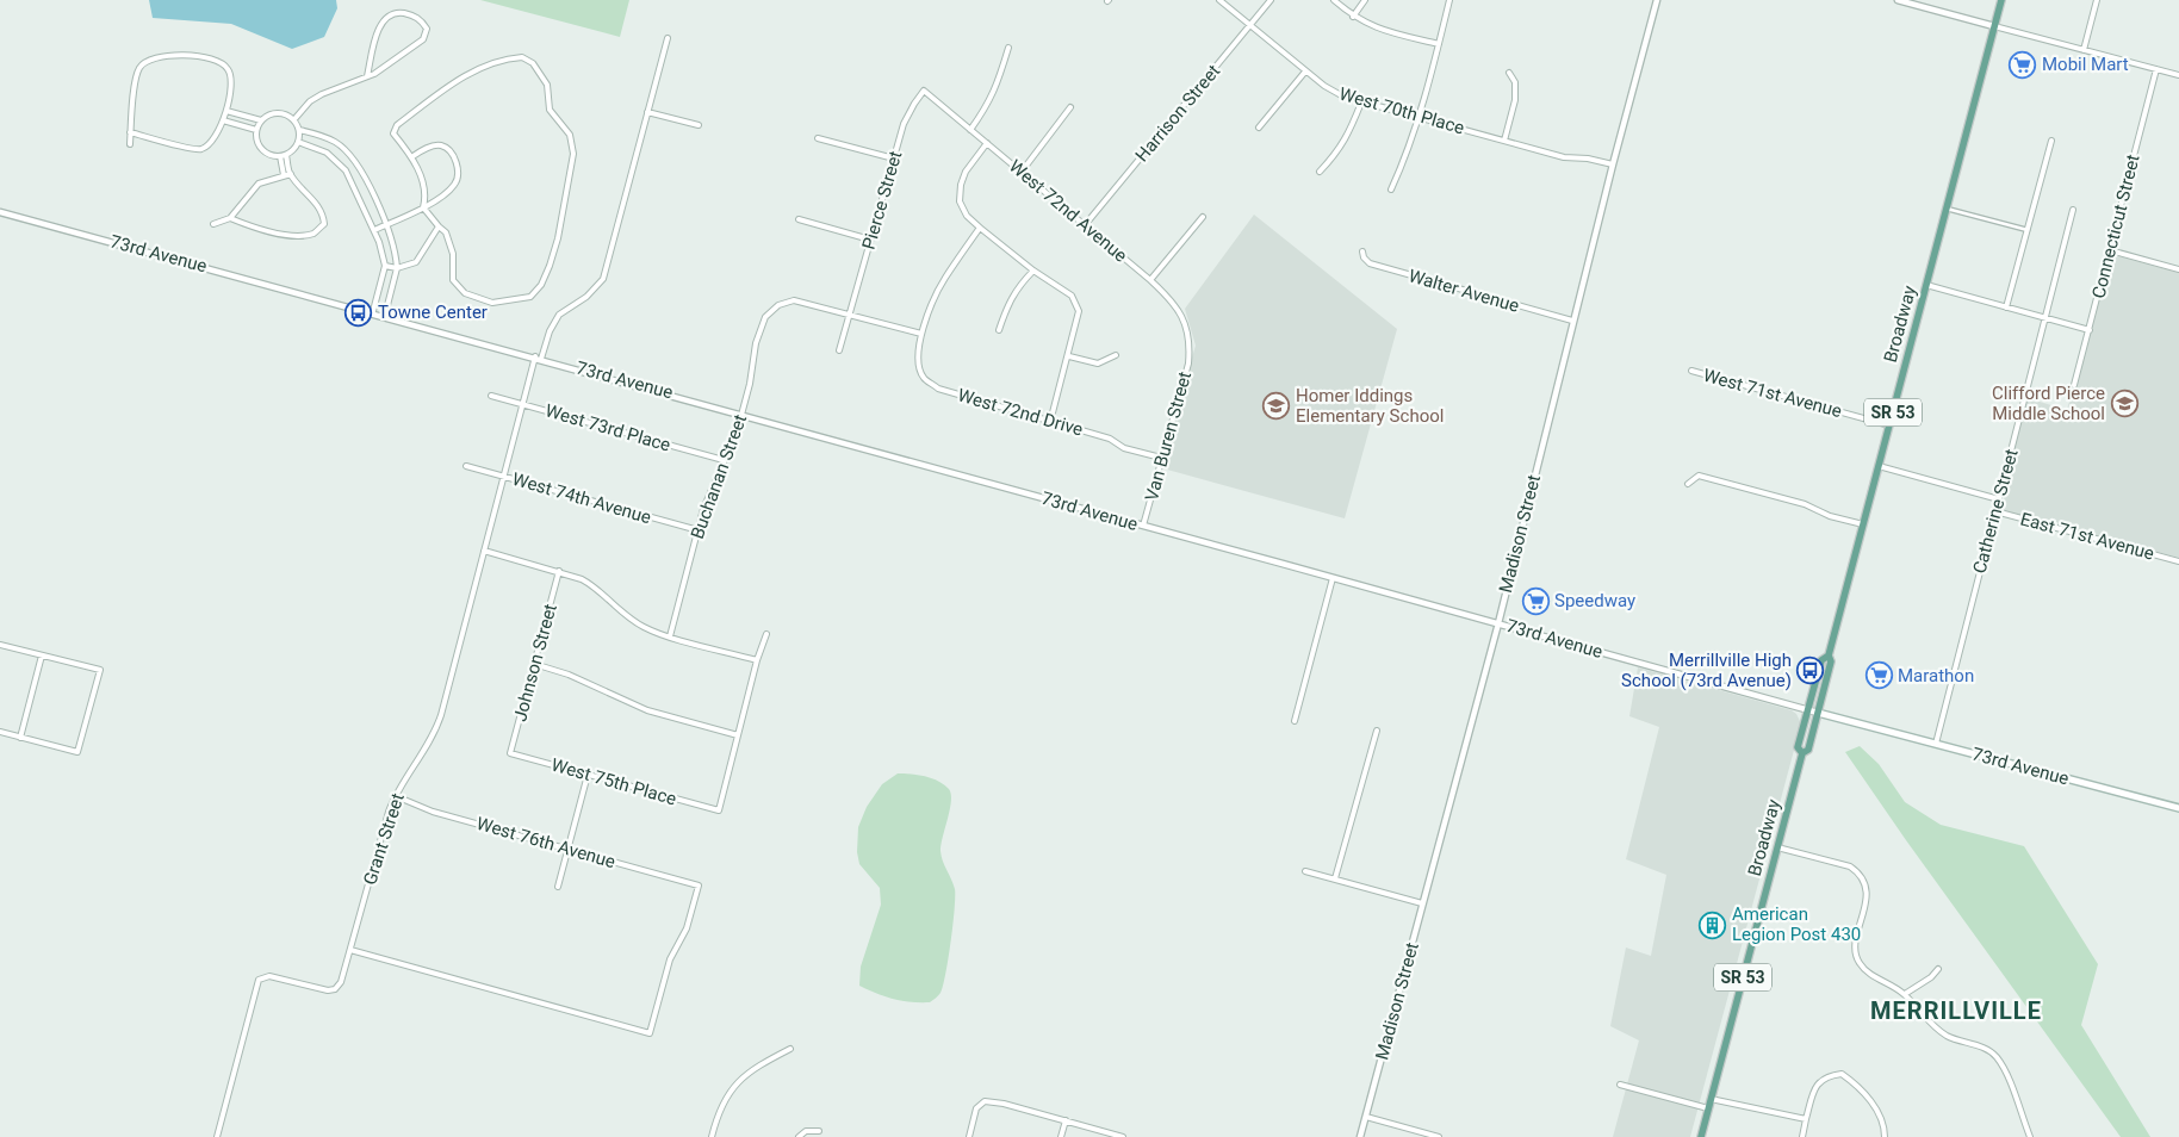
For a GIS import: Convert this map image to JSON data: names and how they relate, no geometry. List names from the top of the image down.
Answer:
{
  "streets": {
    "main road": ["73rd Avenue", "Broadway", "SR 53"],
    "street": [
      "West 70th Place",
      "Harrison Street",
      "Pierce Street",
      "West 72nd Avenue",
      "Connecticut Street",
      "Walter Avenue",
      "West 71st Avenue",
      "West 72nd Drive",
      "West 73rd Place",
      "Van Buren Street",
      "Buchanan Street",
      "West 74th Avenue",
      "Catherine Street",
      "Madison Street",
      "East 71st Avenue",
      "Johnson Street",
      "West 75th Place",
      "Grant Street",
      "West 76th Avenue"
    ]
  },
  "crossings": [
    ["West 70th Place", "Harrison Street"],
    ["West 70th Place", "Madison Street"],
    ["Harrison Street", "West 72nd Avenue"],
    ["Pierce Street", "West 72nd Avenue"],
    ["Pierce Street", "Buchanan Street"],
    ["West 72nd Avenue", "Van Buren Street"],
    ["73rd Avenue", "Broadway"],
    ["73rd Avenue", "Van Buren Street"],
    ["73rd Avenue", "Buchanan Street"],
    ["73rd Avenue", "Catherine Street"],
    ["73rd Avenue", "Madison Street"],
    ["73rd Avenue", "Grant Street"],
    ["Walter Avenue", "Madison Street"],
    ["Broadway", "West 71st Avenue"],
    ["Broadway", "East 71st Avenue"],
    ["West 72nd Drive", "Van Buren Street"],
    ["West 73rd Place", "Buchanan Street"],
    ["West 73rd Place", "Grant Street"],
    ["Buchanan Street", "West 74th Avenue"],
    ["West 74th Avenue", "Grant Street"],
    ["Catherine Street", "East 71st Avenue"],
    ["Johnson Street", "West 75th Place"],
    ["Grant Street", "West 76th Avenue"]
  ],
  "districts": ["MERRILLVILLE"],
  "places": {
    "supermarket": ["Mobil Mart", "Speedway", "Marathon"],
    "bus stop": ["Towne Center", "Merrillville High School (73rd Avenue)"],
    "school or university": ["Clifford Pierce Middle School", "Homer Iddings Elementary School"],
    "building": ["American Legion Post 430"]
  }
}
